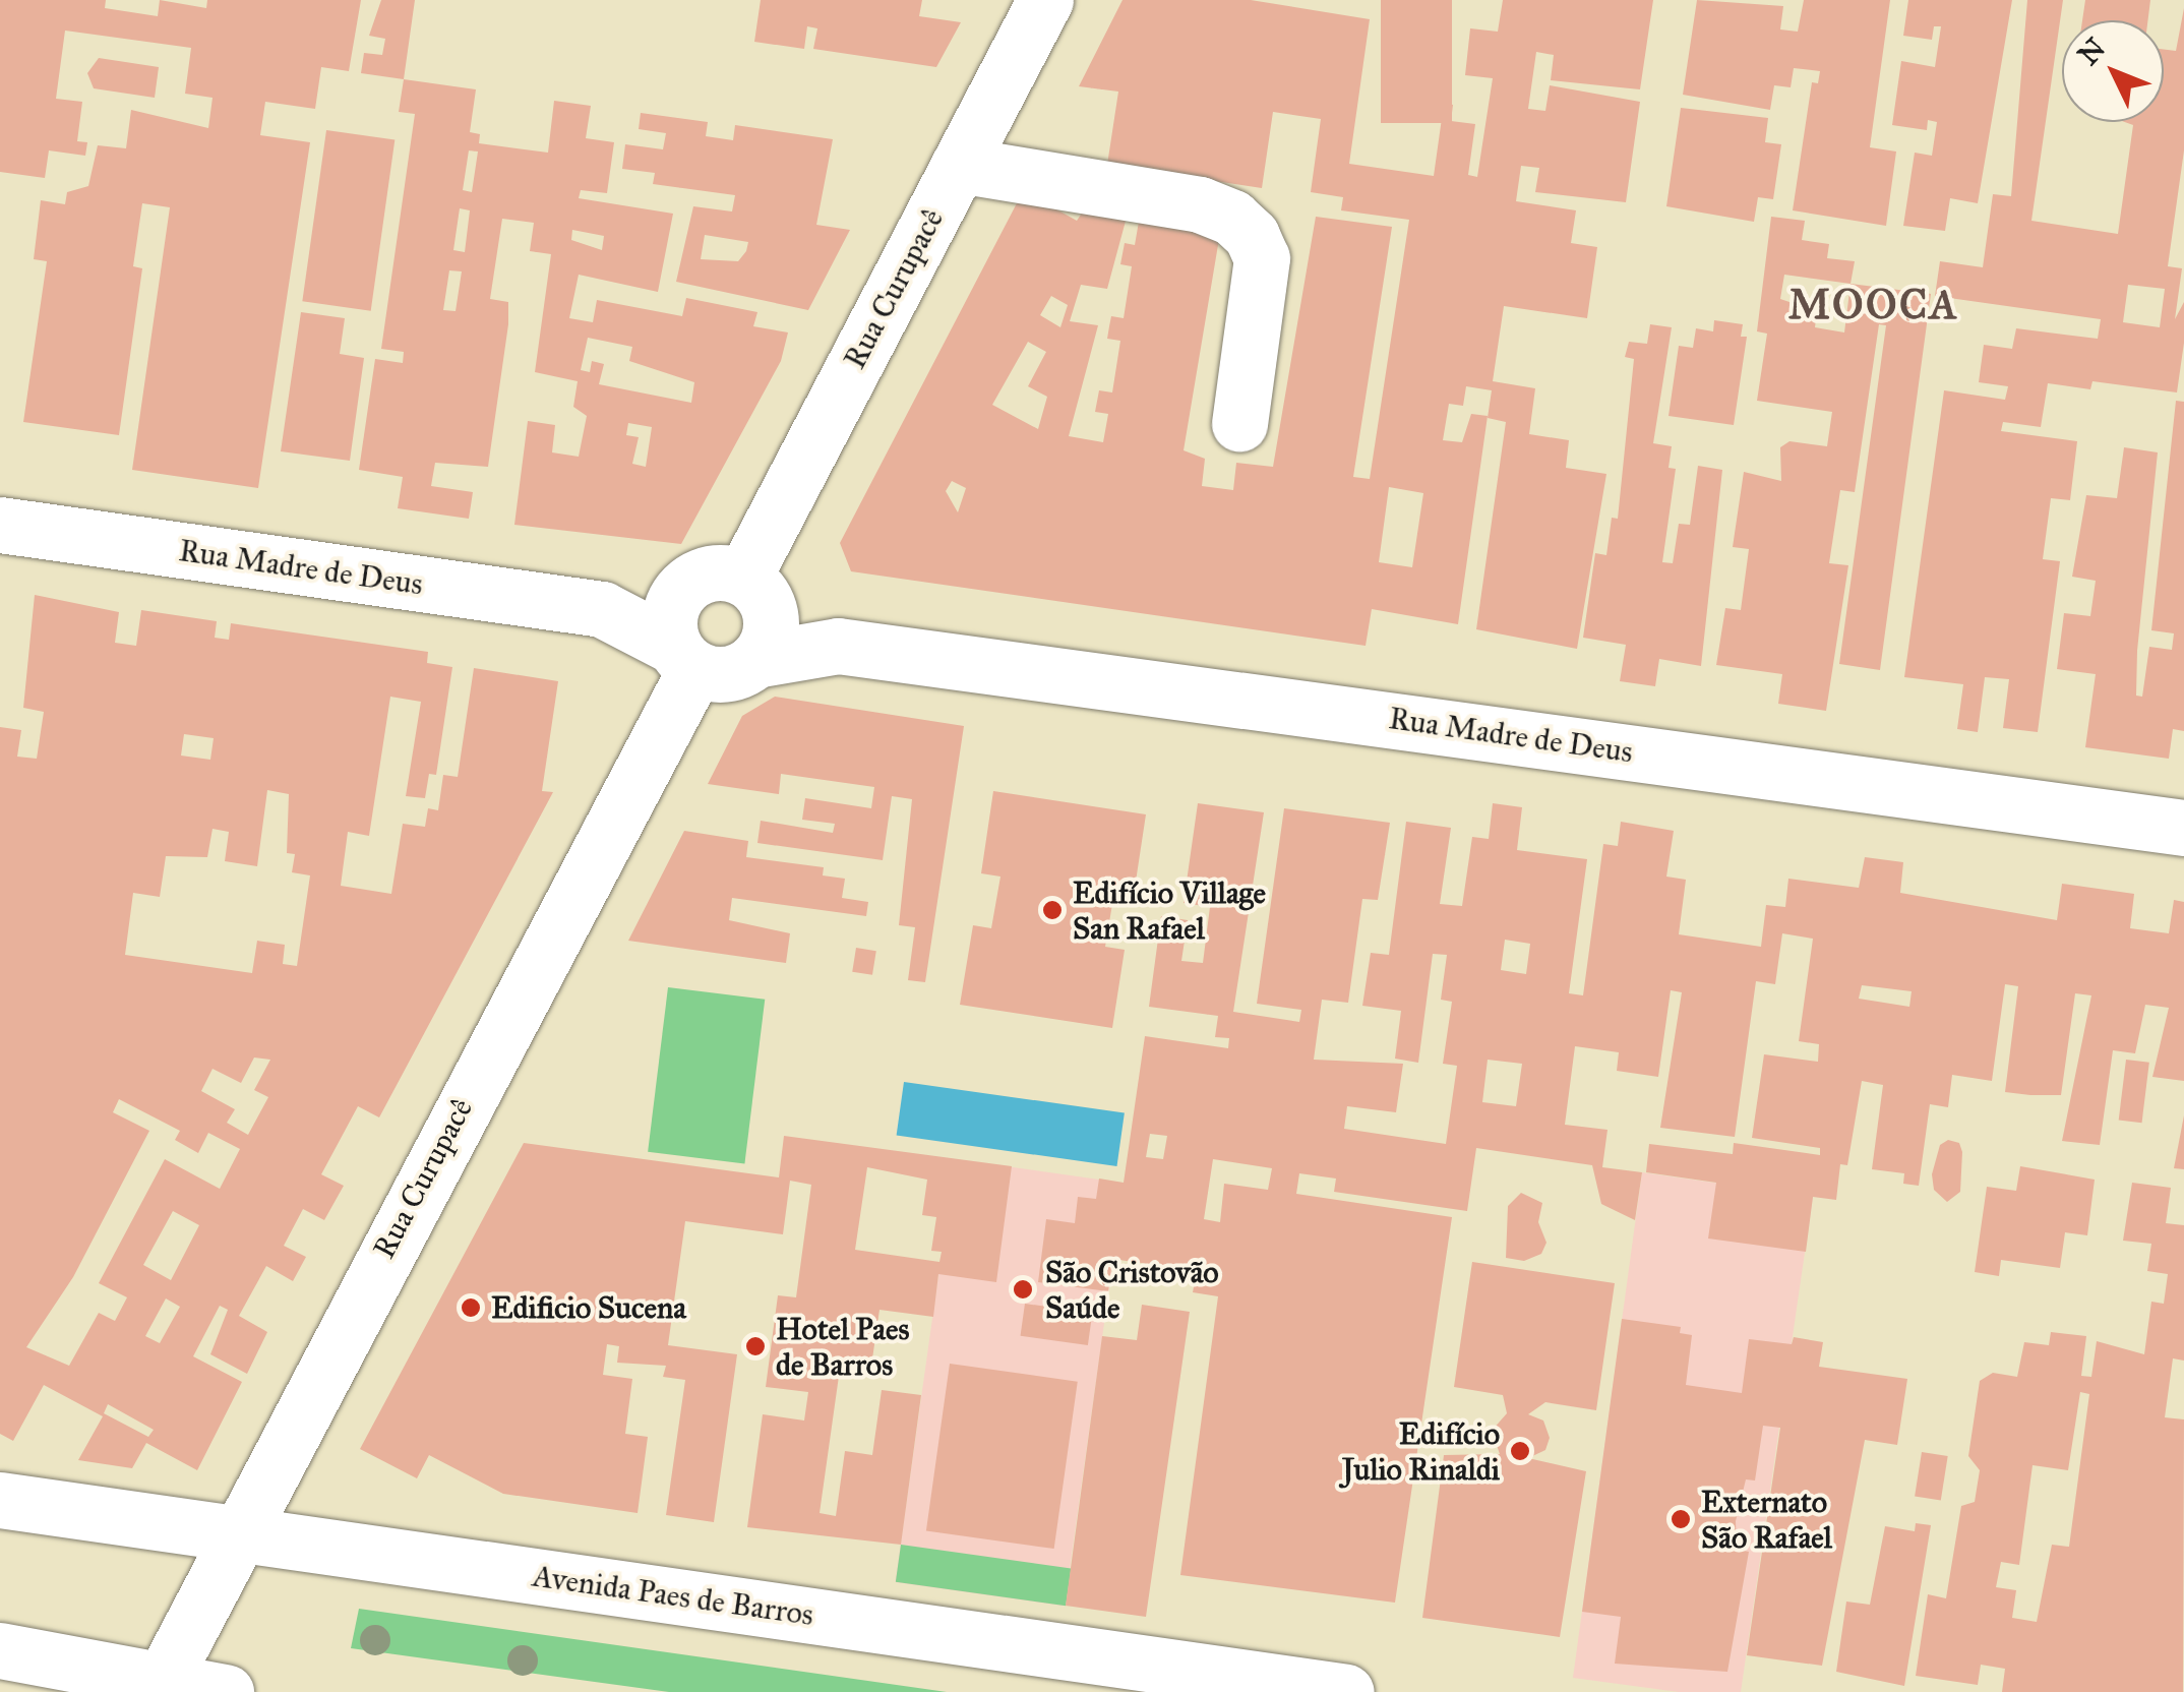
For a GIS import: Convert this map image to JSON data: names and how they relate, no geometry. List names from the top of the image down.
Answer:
{
  "streets": {
    "street": ["Rua Curupacê", "Rua Madre de Deus", "Avenida Paes de Barros"]
  },
  "crossings": [
    ["Rua Curupacê", "Rua Madre de Deus"],
    ["Rua Curupacê", "Avenida Paes de Barros"]
  ],
  "districts": ["MOOCA"],
  "places": [
    "Edifício Village San Rafael",
    "São Cristovão Saúde",
    "Edificio Sucena",
    "Hotel Paes de Barros",
    "Edifício Julio Rinaldi",
    "Externato São Rafael"
  ],
  "north": "top left"
}
